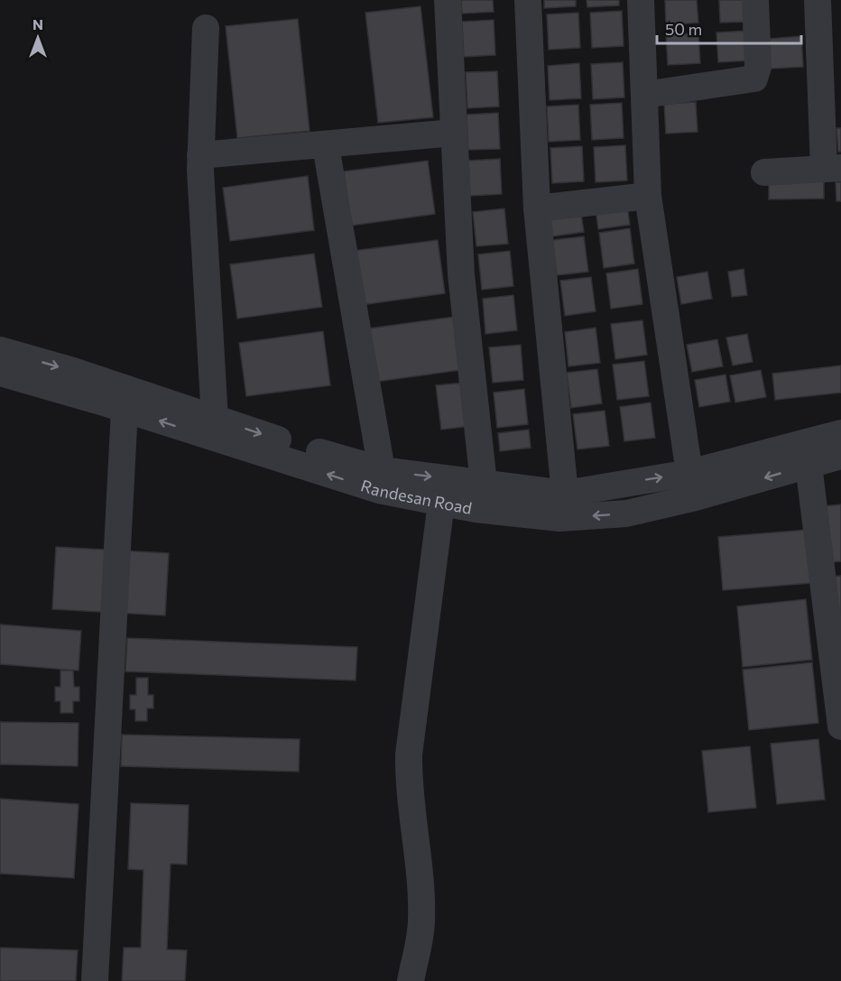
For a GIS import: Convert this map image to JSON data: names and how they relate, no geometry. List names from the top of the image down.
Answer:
{
  "streets": {
    "street": ["Randesan Road"]
  },
  "scale_bar": "50 m",
  "north": "top"
}
